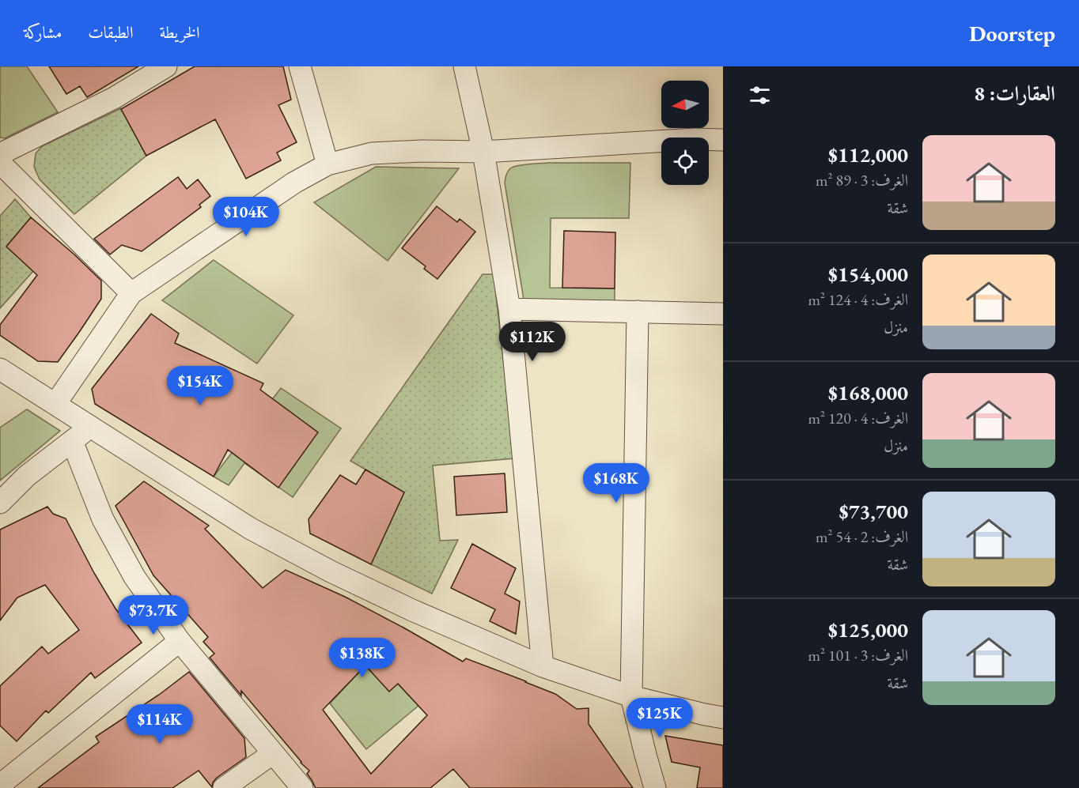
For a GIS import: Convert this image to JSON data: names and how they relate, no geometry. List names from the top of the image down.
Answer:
{
  "north": "left",
  "page": {
    "header": "Doorstep",
    "nav": ["الخريطة", "الطبقات", "مشاركة"],
    "heading": "العقارات: 8",
    "list": [
      {
        "name": "$112,000",
        "note": "الغرف: 3 · 89 m² · شقة"
      },
      {
        "name": "$154,000",
        "note": "الغرف: 4 · 124 m² · منزل"
      },
      {
        "name": "$168,000",
        "note": "الغرف: 4 · 120 m² · منزل"
      },
      {
        "name": "$73,700",
        "note": "الغرف: 2 · 54 m² · شقة"
      },
      {
        "name": "$125,000",
        "note": "الغرف: 3 · 101 m² · شقة"
      }
    ],
    "price": [
      "$104K",
      "$112K",
      "$154K",
      "$168K",
      "$73.7K",
      "$138K",
      "$125K",
      "$114K"
    ]
  }
}
